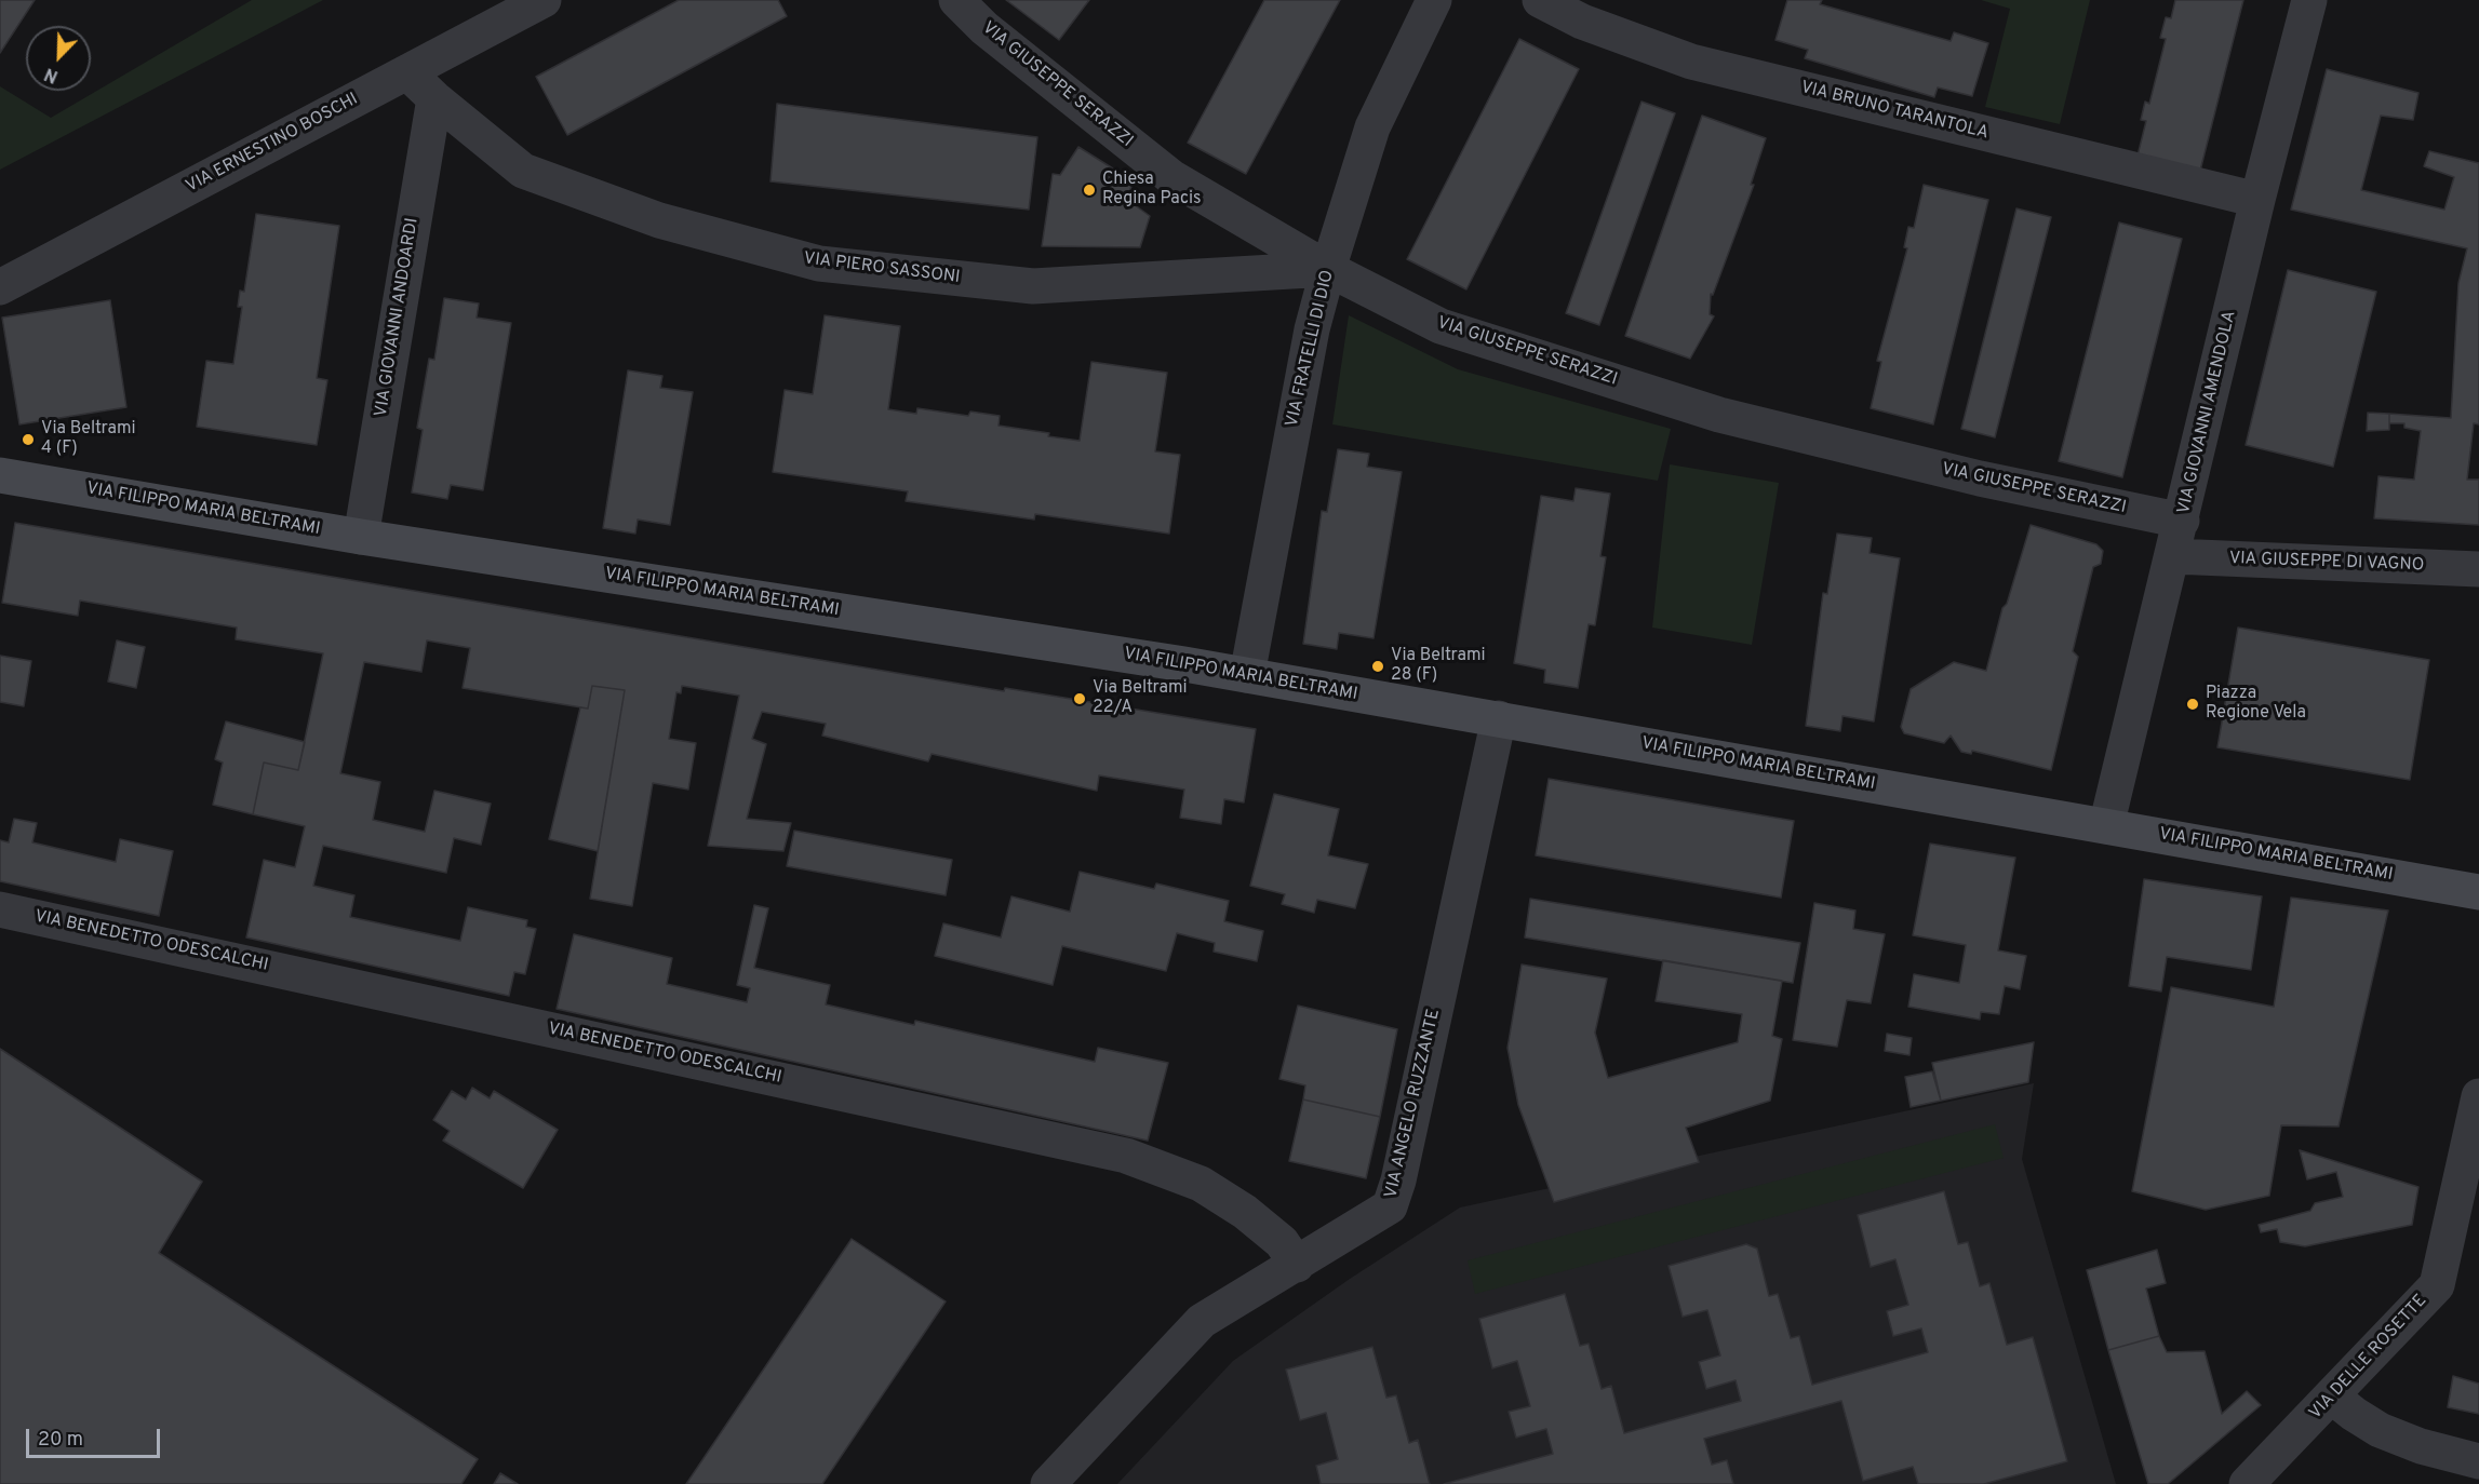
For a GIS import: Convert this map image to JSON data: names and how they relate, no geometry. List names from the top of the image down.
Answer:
{
  "streets": {
    "street": [
      "VIA GIUSEPPE SERAZZI",
      "VIA BRUNO TARANTOLA",
      "VIA ERNESTINO BOSCHI",
      "VIA PIERO SASSONI",
      "VIA GIOVANNI ANDOARDI",
      "VIA FRATELLI DI DIO",
      "VIA GIOVANNI AMENDOLA",
      "VIA FILIPPO MARIA BELTRAMI",
      "VIA GIUSEPPE DI VAGNO",
      "VIA BENEDETTO ODESCALCHI",
      "VIA ANGELO RUZZANTE",
      "VIA DELLE ROSETTE"
    ]
  },
  "crossings": [
    ["VIA GIUSEPPE SERAZZI", "VIA PIERO SASSONI"],
    ["VIA GIUSEPPE SERAZZI", "VIA FRATELLI DI DIO"],
    ["VIA GIUSEPPE SERAZZI", "VIA GIOVANNI AMENDOLA"],
    ["VIA BRUNO TARANTOLA", "VIA GIOVANNI AMENDOLA"],
    ["VIA ERNESTINO BOSCHI", "VIA PIERO SASSONI"],
    ["VIA PIERO SASSONI", "VIA GIOVANNI ANDOARDI"],
    ["VIA PIERO SASSONI", "VIA FRATELLI DI DIO"],
    ["VIA GIOVANNI ANDOARDI", "VIA FILIPPO MARIA BELTRAMI"],
    ["VIA FRATELLI DI DIO", "VIA FILIPPO MARIA BELTRAMI"],
    ["VIA GIOVANNI AMENDOLA", "VIA FILIPPO MARIA BELTRAMI"],
    ["VIA GIOVANNI AMENDOLA", "VIA GIUSEPPE DI VAGNO"],
    ["VIA FILIPPO MARIA BELTRAMI", "VIA ANGELO RUZZANTE"],
    ["VIA BENEDETTO ODESCALCHI", "VIA ANGELO RUZZANTE"]
  ],
  "places": [
    "Chiesa Regina Pacis",
    "Via Beltrami 4 (F)",
    "Via Beltrami 28 (F)",
    "Via Beltrami 22/A",
    "Piazza Regione Vela"
  ],
  "scale_bar": "20 m",
  "north": "bottom left"
}
